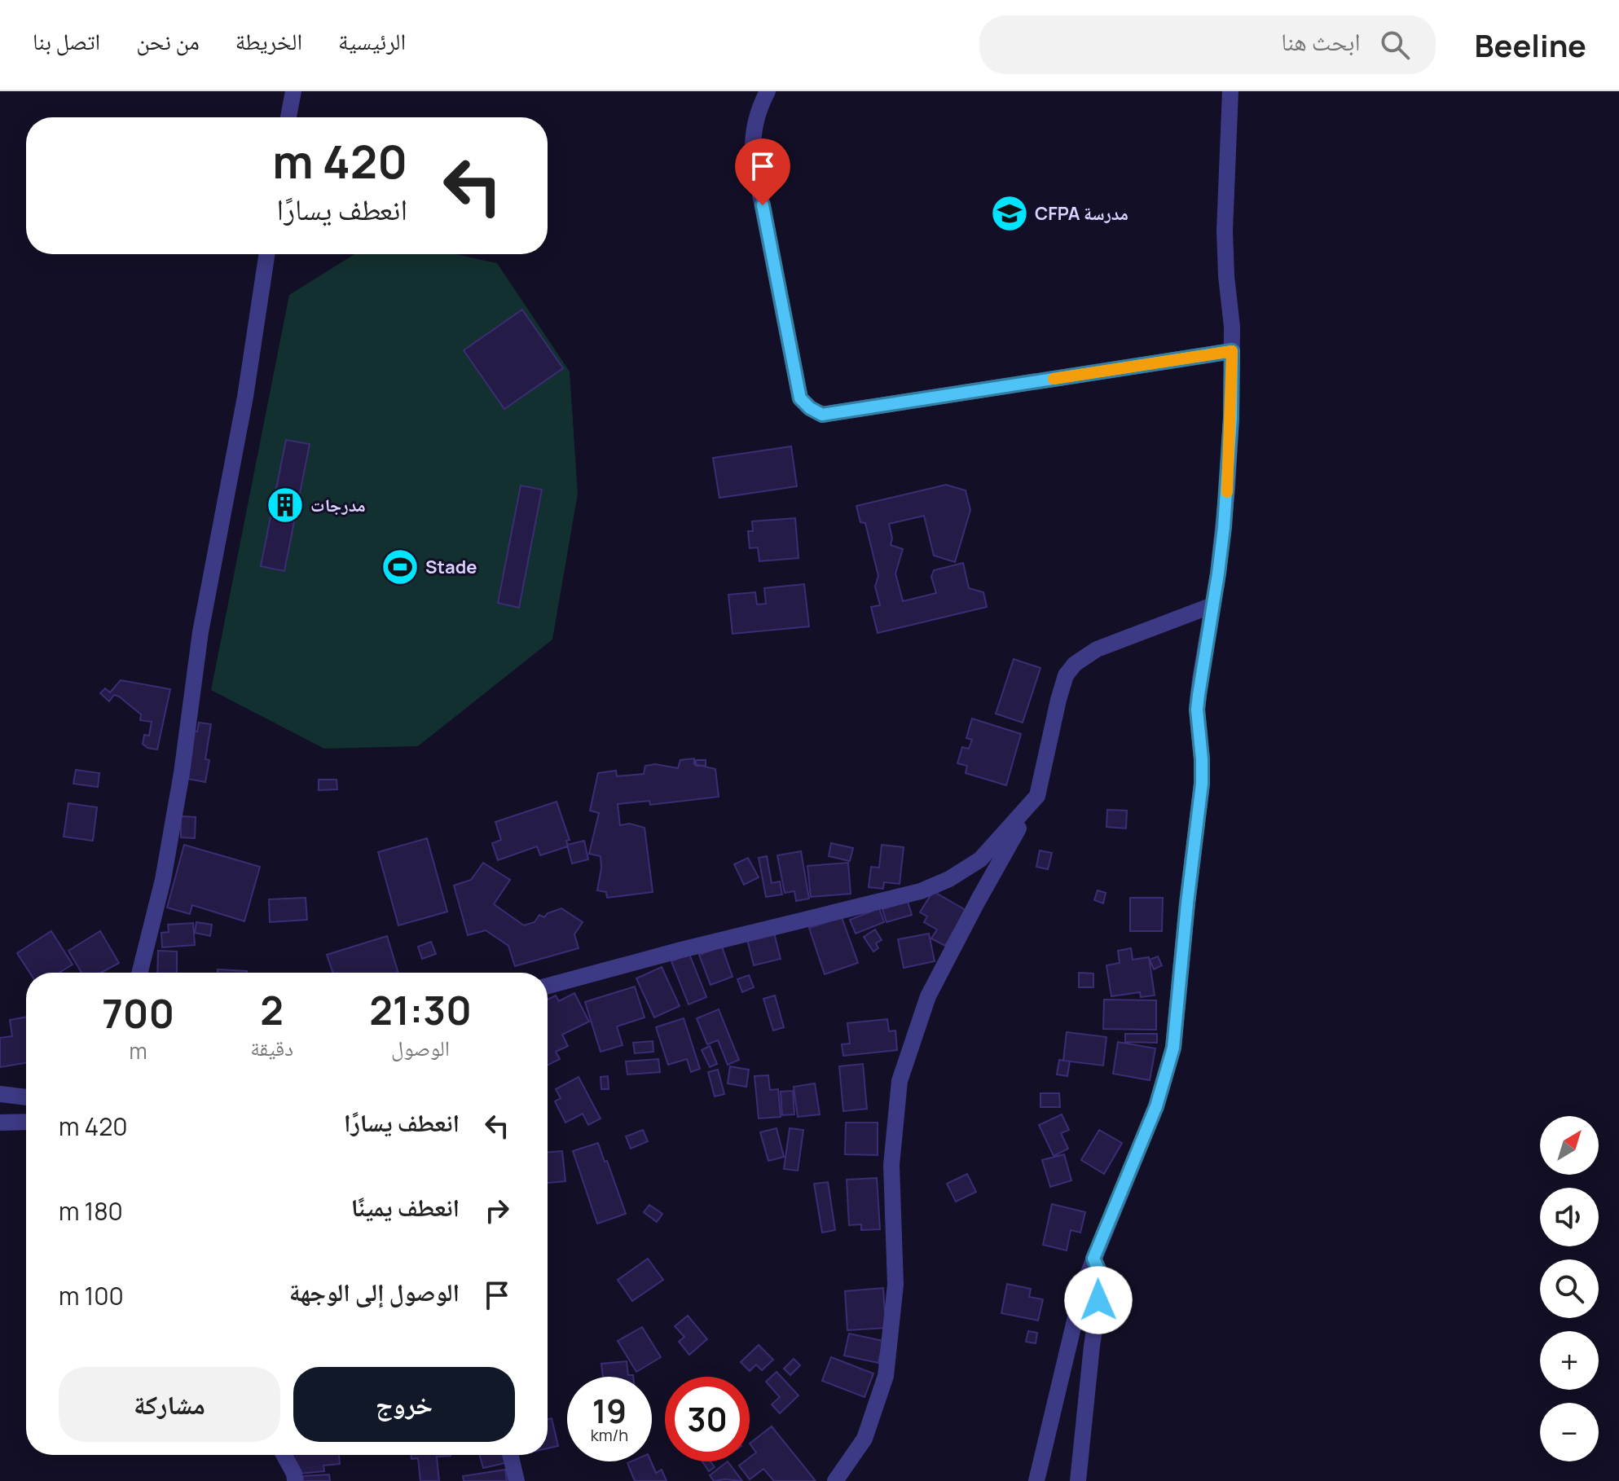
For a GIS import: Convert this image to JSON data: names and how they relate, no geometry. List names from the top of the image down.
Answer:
{
  "places": {
    "school or university": ["CFPA مدرسة"],
    "building": ["مدرجات"],
    "sports": ["Stade"]
  },
  "north": "top right",
  "page": {
    "header": "Beeline",
    "search": "ابحث هنا",
    "nav": [
      "الرئيسية",
      "الخريطة",
      "من نحن",
      "اتصل بنا"
    ],
    "turn": ["420 m", "انعطف يسارًا"],
    "eta": [
      "21:30",
      "الوصول",
      "2",
      "دقيقة",
      "700",
      "m"
    ],
    "list": [
      {
        "name": "انعطف يسارًا",
        "value": "420 m"
      },
      {
        "name": "انعطف يمينًا",
        "value": "180 m"
      },
      {
        "name": "الوصول إلى الوجهة",
        "value": "100 m"
      }
    ],
    "map_buttons": ["+", "−"],
    "buttons": ["خروج", "مشاركة"],
    "speed": "19 km/h",
    "limit": "30"
  }
}
